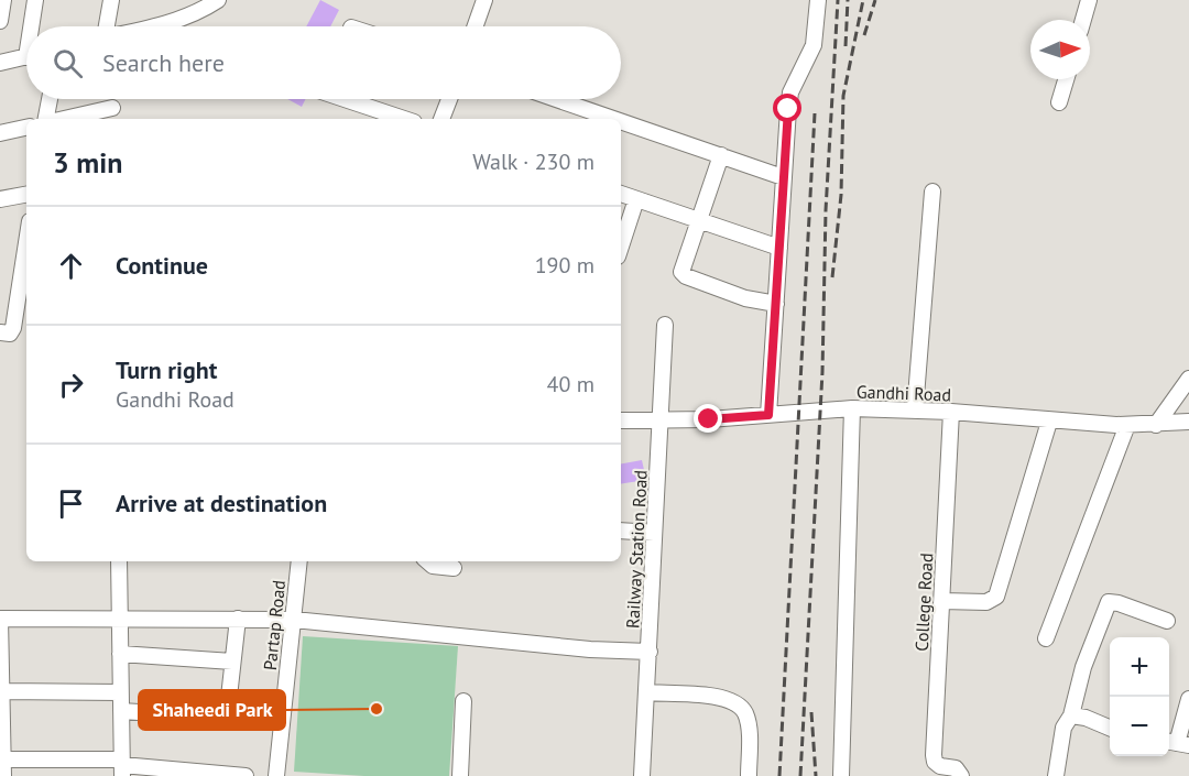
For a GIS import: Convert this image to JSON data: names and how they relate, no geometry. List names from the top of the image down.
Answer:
{
  "streets": {
    "street": [
      "Gandhi Road",
      "Railway Station Road",
      "College Road",
      "Partap Road"
    ]
  },
  "crossings": [
    ["Gandhi Road", "Railway Station Road"],
    ["Gandhi Road", "College Road"]
  ],
  "places": ["Shaheedi Park"],
  "north": "right",
  "page": {
    "search": "Search here",
    "heading": ["3 min", "Walk · 230 m"],
    "list": [
      ["Continue", "190 m"],
      ["Turn right", "Gandhi Road", "40 m"],
      "Arrive at destination"
    ],
    "map_buttons": ["+", "−"]
  }
}
